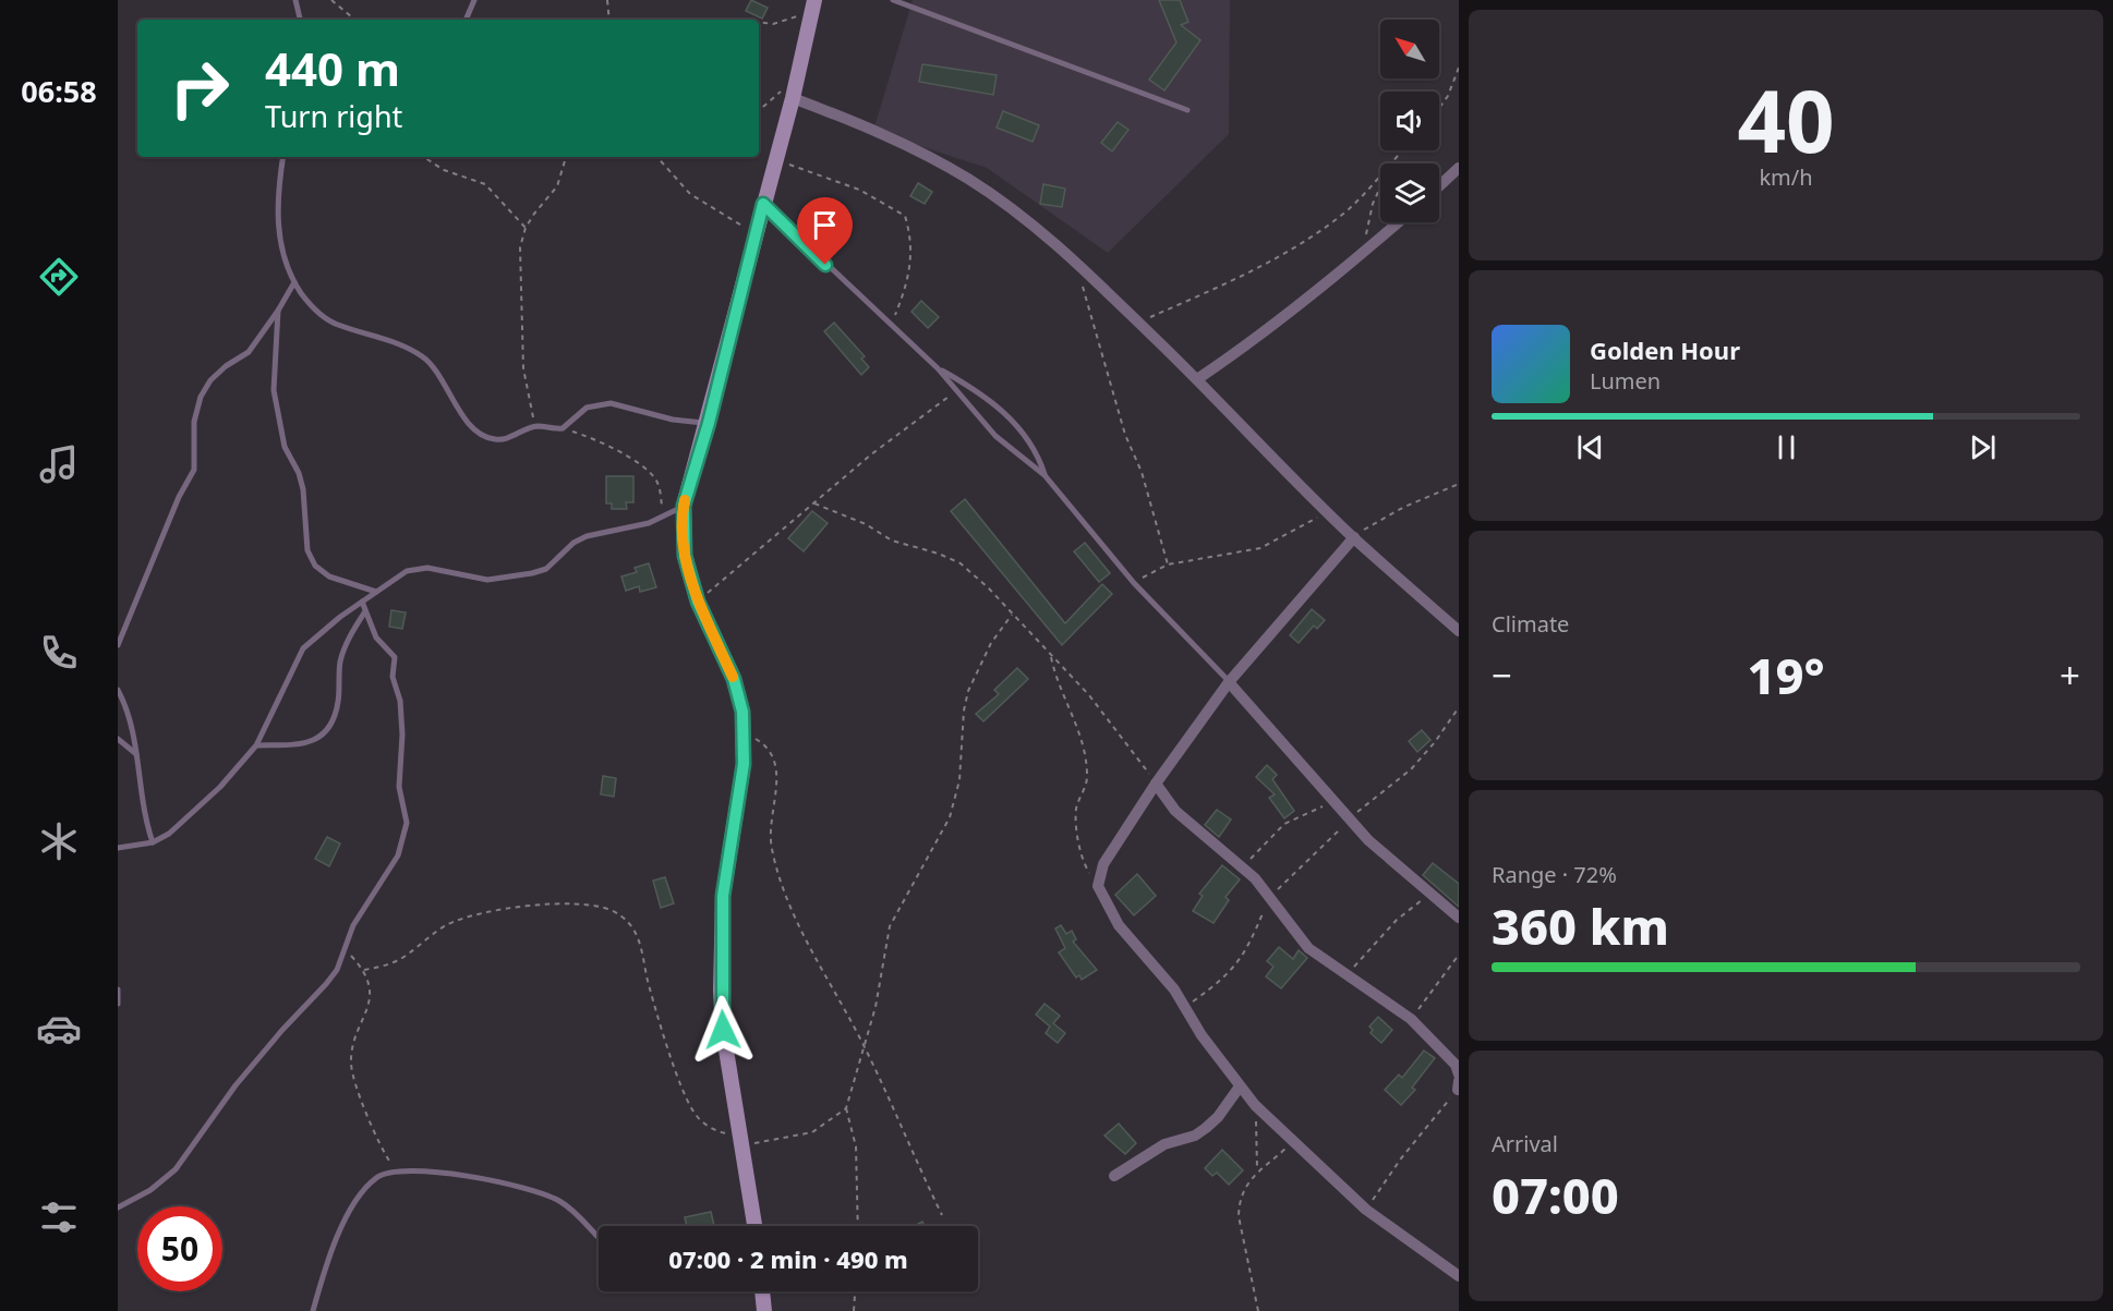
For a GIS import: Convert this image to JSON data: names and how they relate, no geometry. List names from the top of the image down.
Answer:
{
  "north": "top left",
  "page": {
    "tabs": "06:58",
    "tile": [
      ["40", "km/h"],
      "Climate",
      ["Range · 72%", "360 km"],
      ["Arrival", "07:00"]
    ],
    "turn": ["440 m", "Turn right"],
    "song": ["Golden Hour", "Lumen"],
    "heat": ["−", "19°", "+"],
    "limit": "50",
    "trip": "07:00 · 2 min · 490 m"
  }
}
